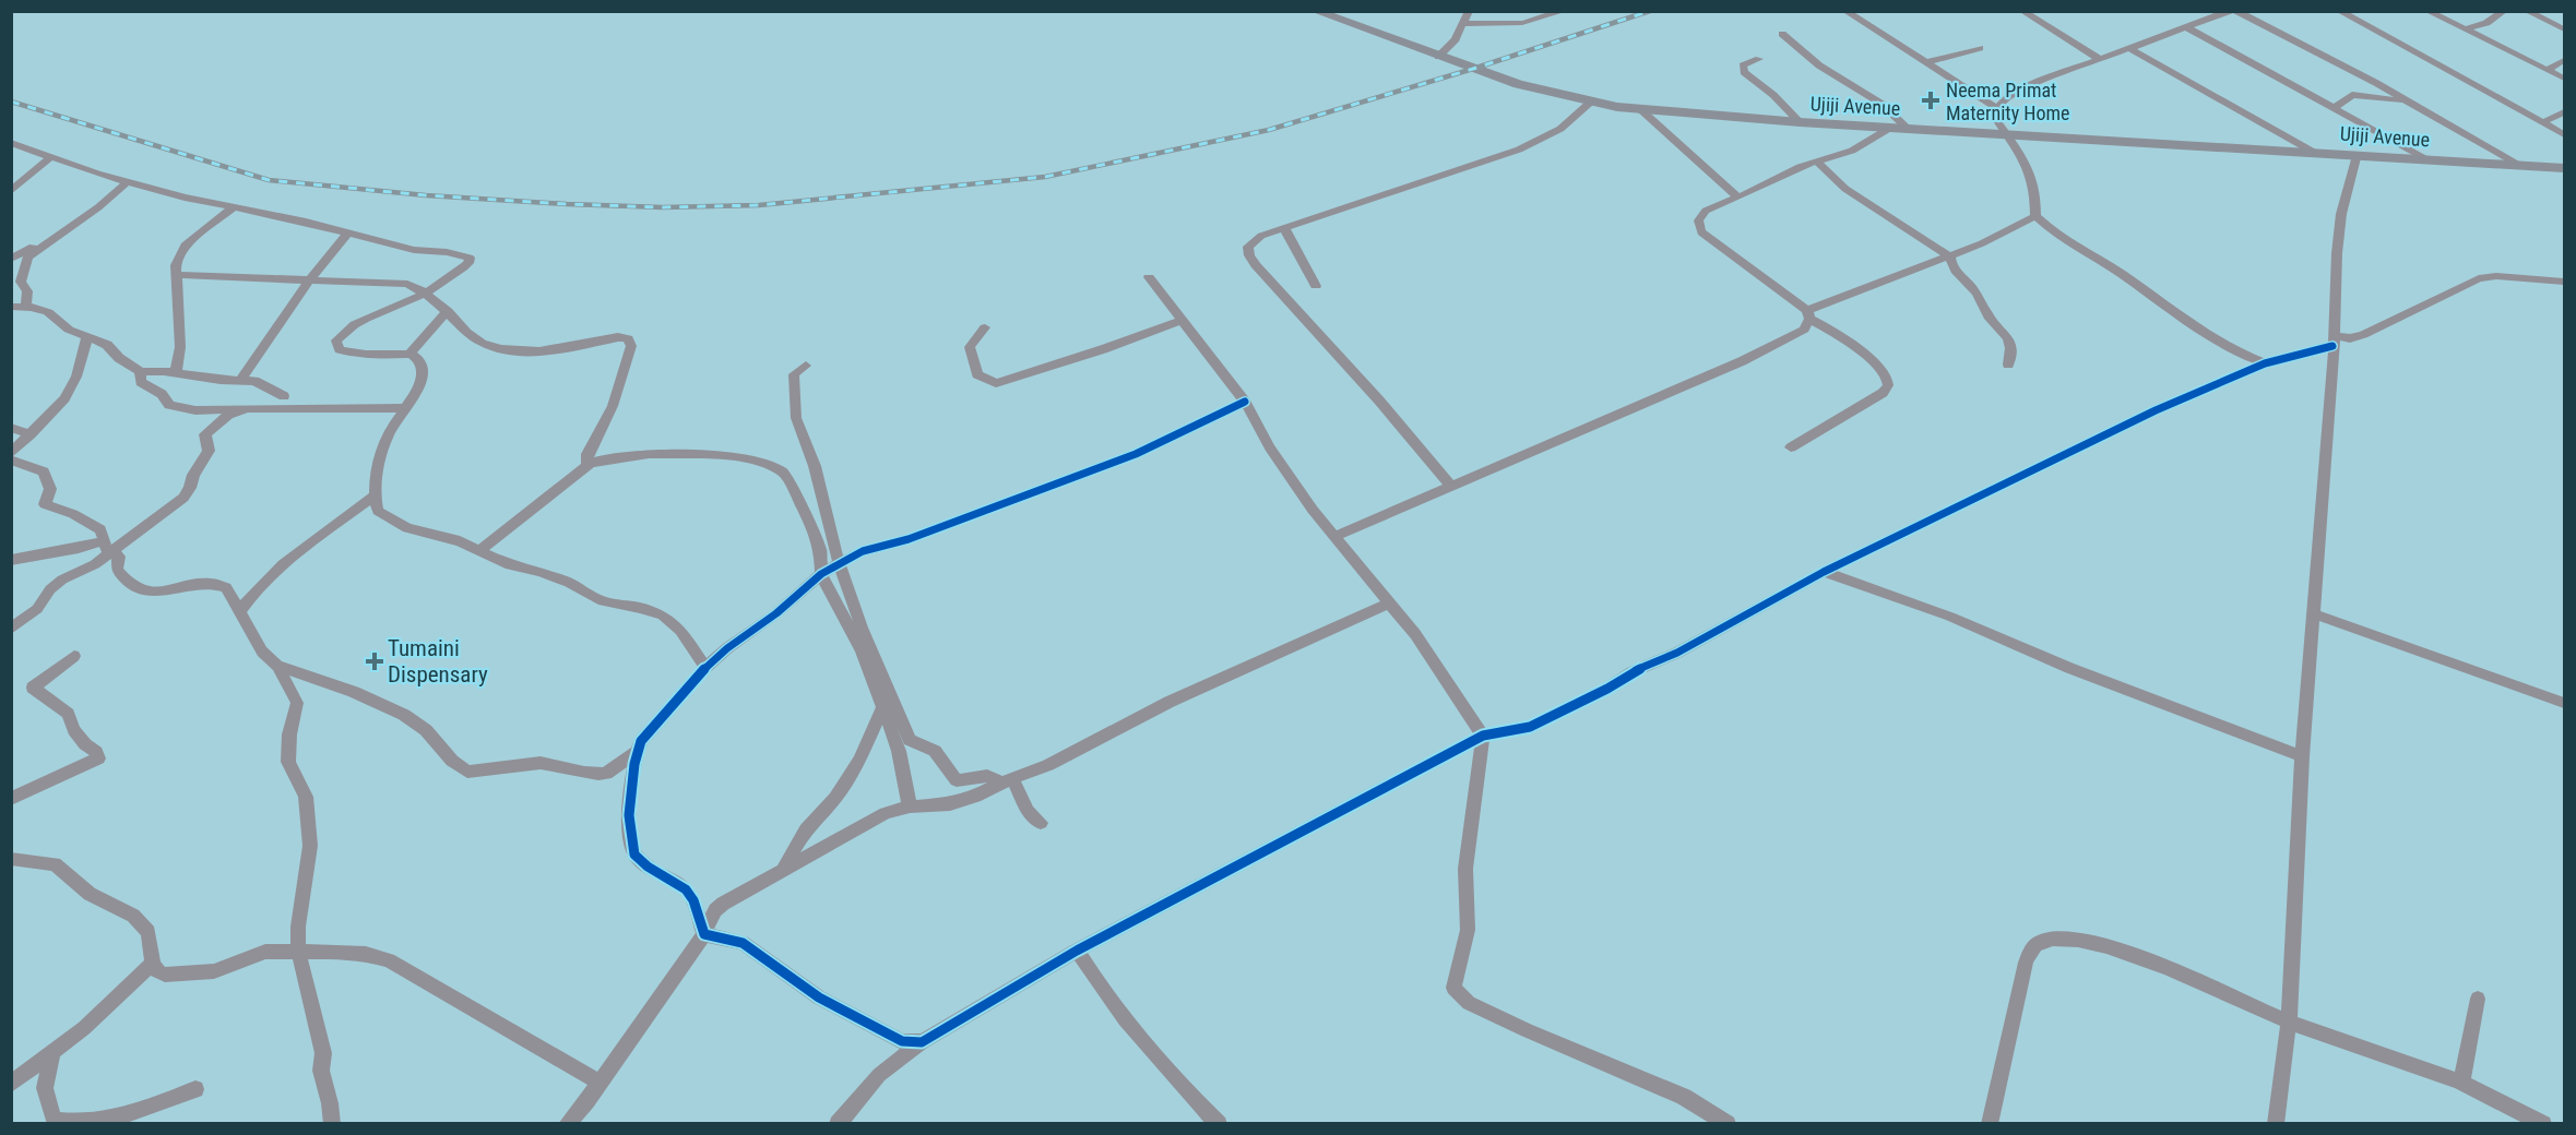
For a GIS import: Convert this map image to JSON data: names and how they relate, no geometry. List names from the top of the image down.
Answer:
{
  "streets": {
    "main road": ["Ujiji Avenue"]
  },
  "places": {
    "health": ["Neema Primat Maternity Home", "Tumaini Dispensary"]
  }
}
